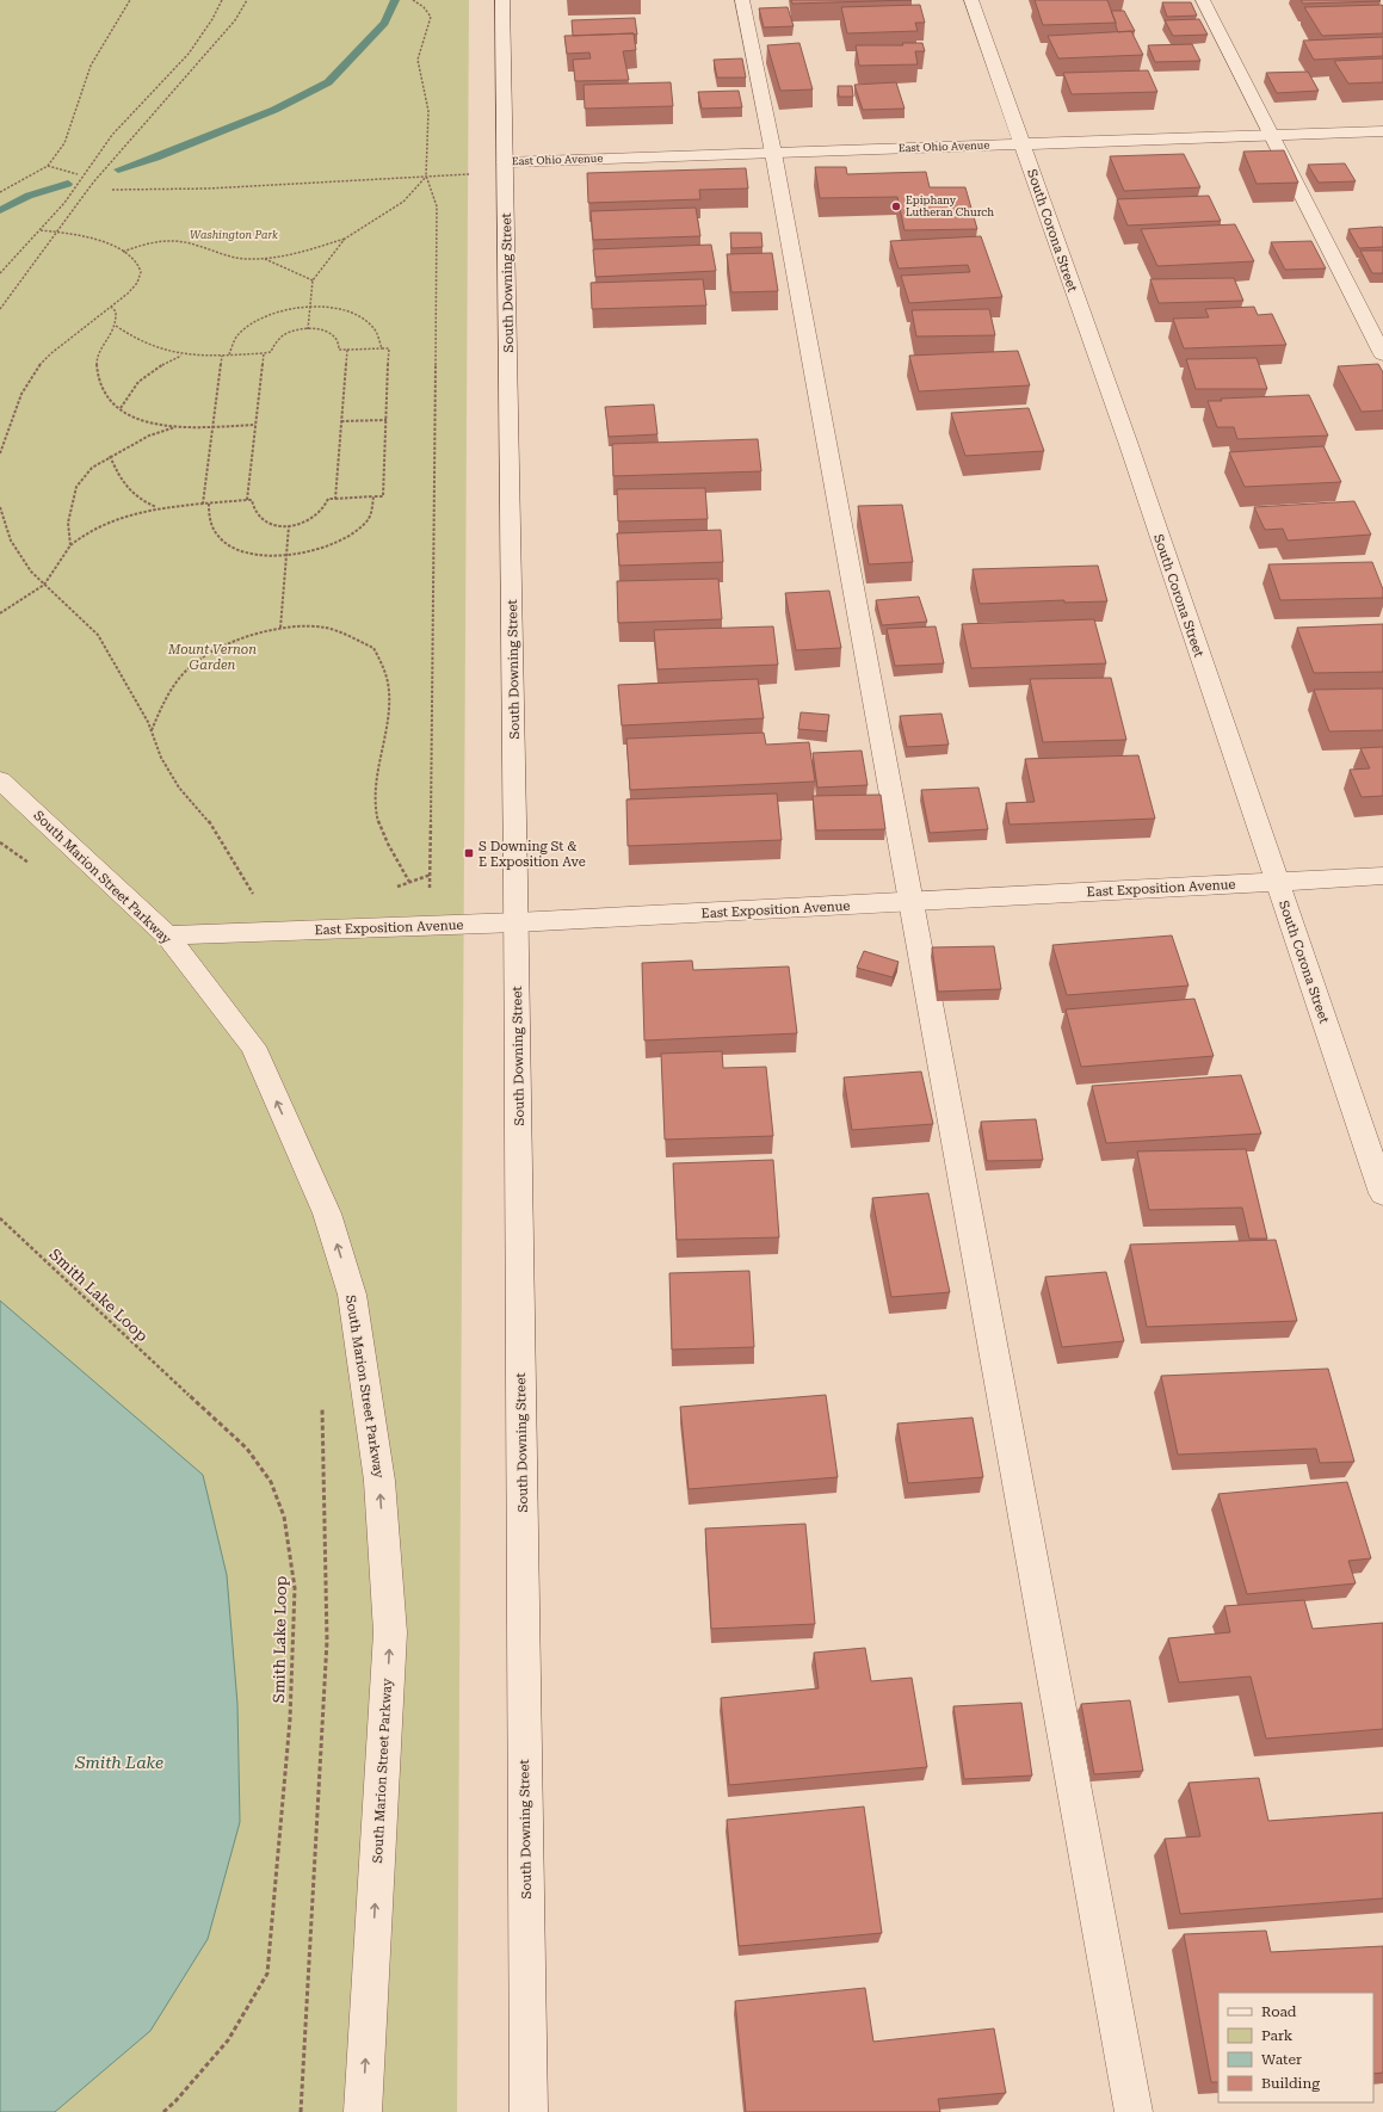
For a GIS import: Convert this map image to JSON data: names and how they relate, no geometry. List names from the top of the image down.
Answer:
{
  "streets": {
    "street": [
      "East Ohio Avenue",
      "South Corona Street",
      "South Downing Street",
      "South Marion Street Parkway",
      "East Exposition Avenue"
    ],
    "path": ["Smith Lake Loop"]
  },
  "crossings": [
    ["East Ohio Avenue", "South Corona Street"],
    ["East Ohio Avenue", "South Downing Street"],
    ["South Corona Street", "East Exposition Avenue"],
    ["South Downing Street", "East Exposition Avenue"],
    ["South Marion Street Parkway", "East Exposition Avenue"]
  ],
  "one_way": ["South Marion Street Parkway"],
  "water": ["Smith Lake"],
  "parks": ["Washington Park", "Mount Vernon Garden"],
  "places": {
    "other": ["Epiphany Lutheran Church"],
    "transit": ["S Downing St & E Exposition Ave"]
  },
  "legend": [
    "Road",
    "Park",
    "Water",
    "Building"
  ]
}
